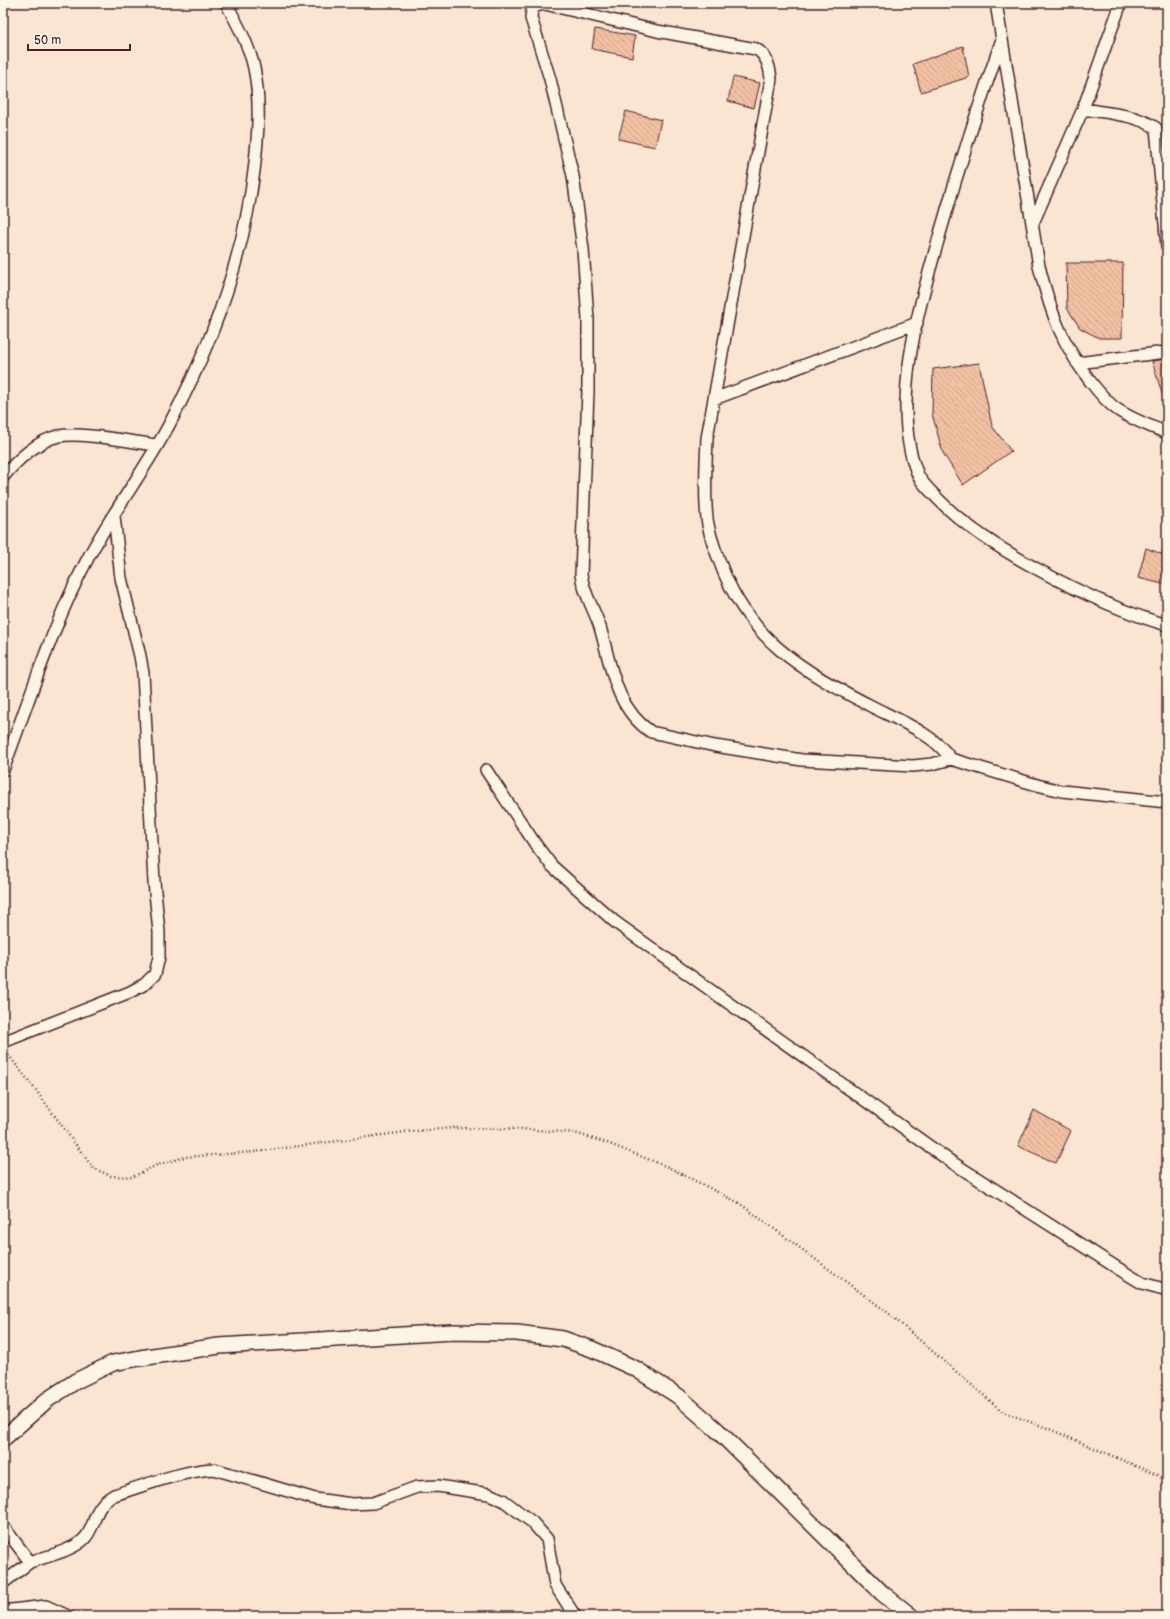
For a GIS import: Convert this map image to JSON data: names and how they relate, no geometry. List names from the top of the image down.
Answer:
{
  "scale_bar": "50 m"
}
